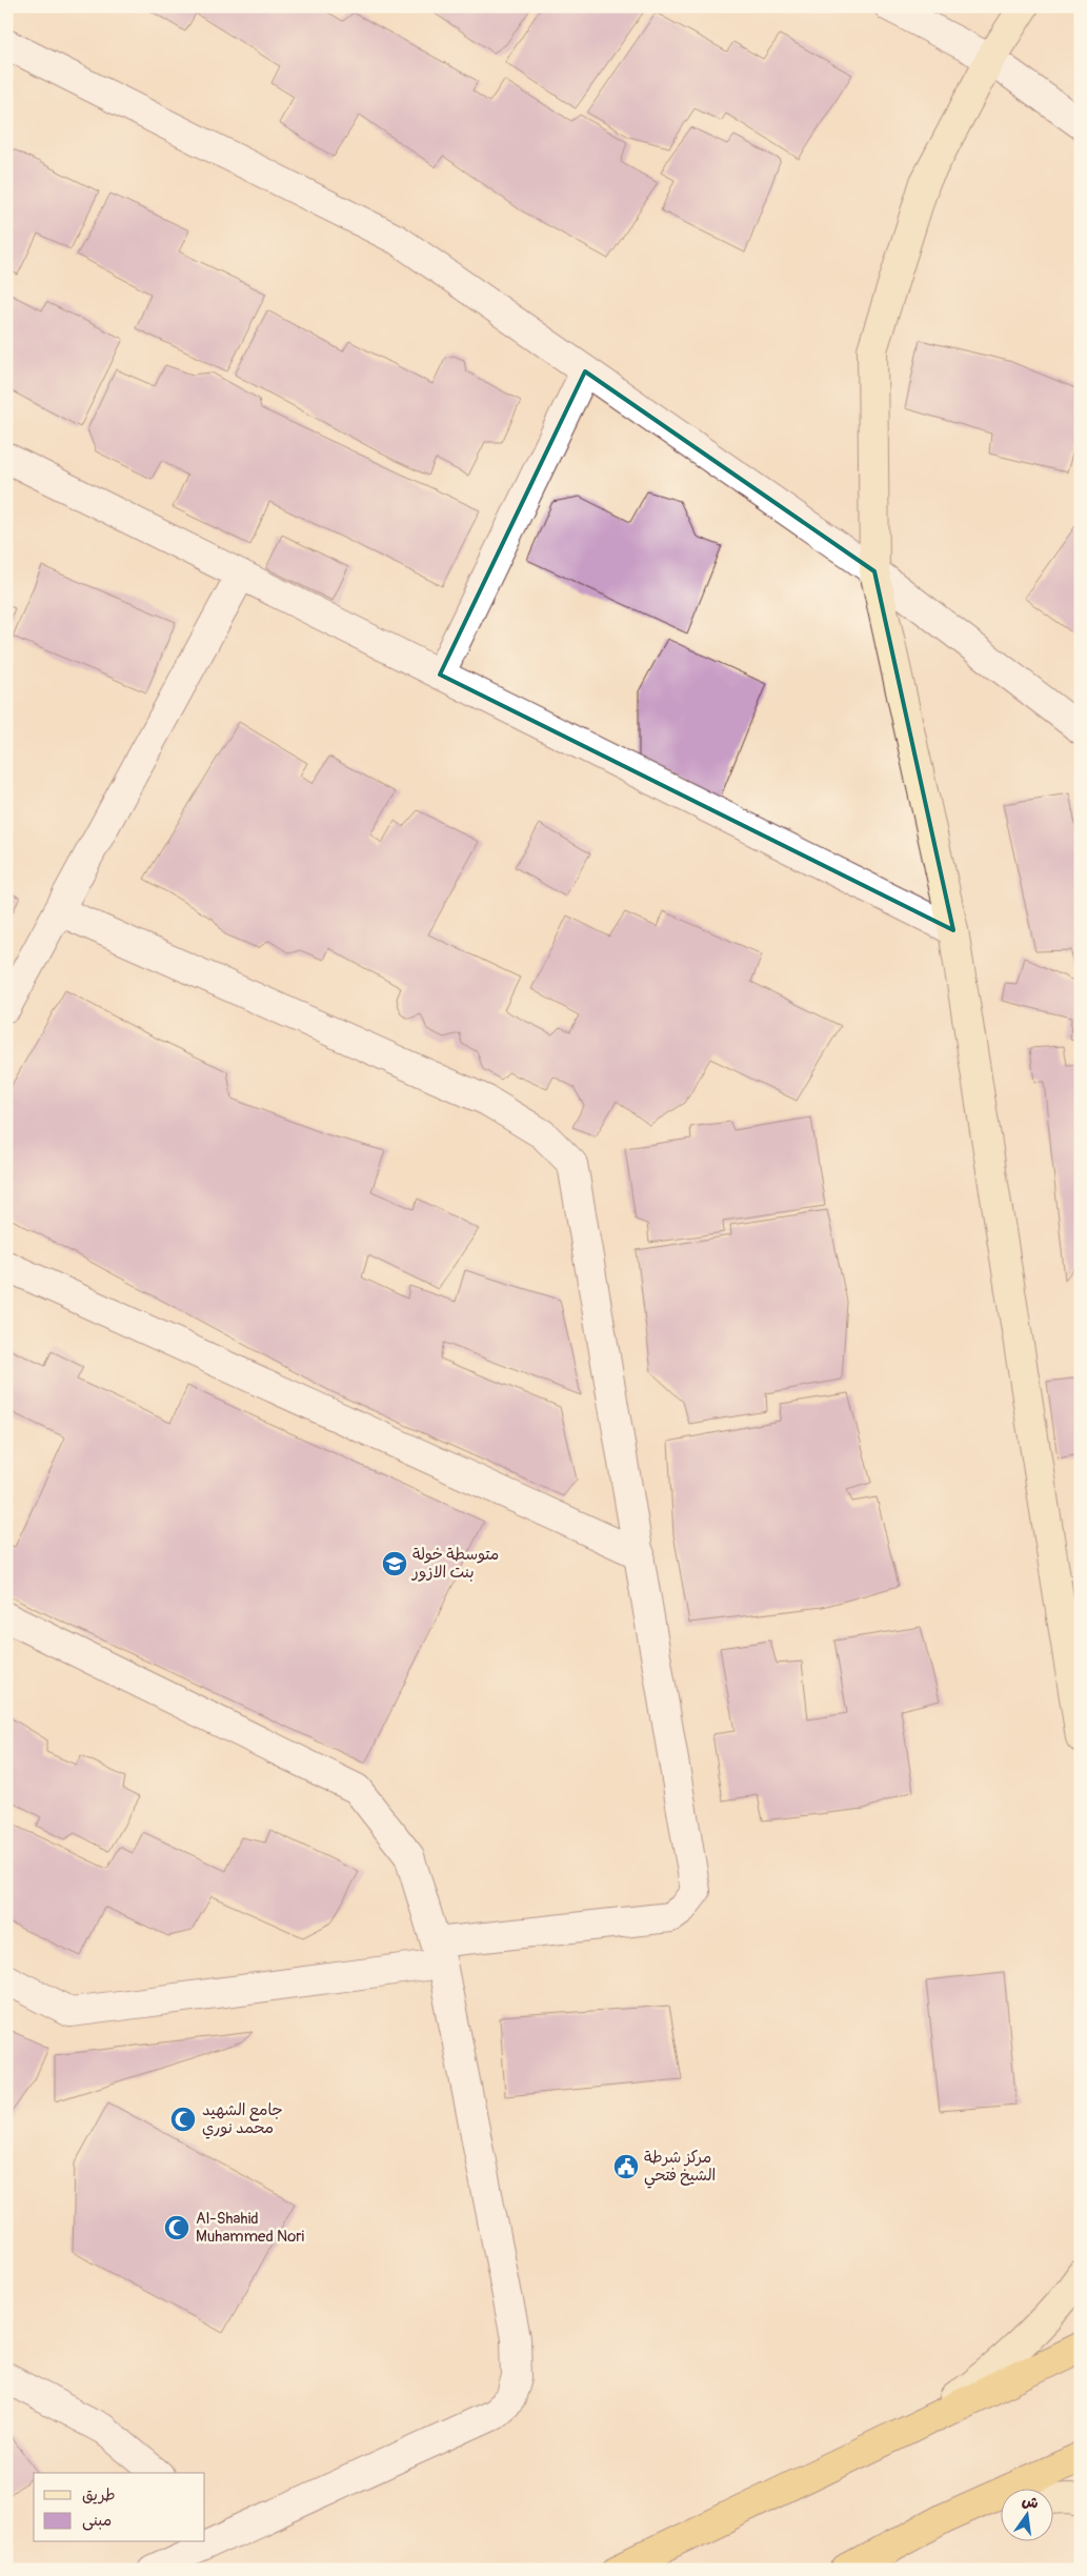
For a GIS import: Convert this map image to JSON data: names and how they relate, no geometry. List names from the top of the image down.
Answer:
{
  "places": {
    "school or university": ["متوسطة خولة بنت الازور"],
    "mosque": ["جامع الشهيد محمد نوري", "Al-Shahid Muhammed Nori"],
    "public building": ["مركز شرطة الشيخ فتحي"]
  },
  "legend": ["طريق", "مبنى"],
  "north": "top"
}
